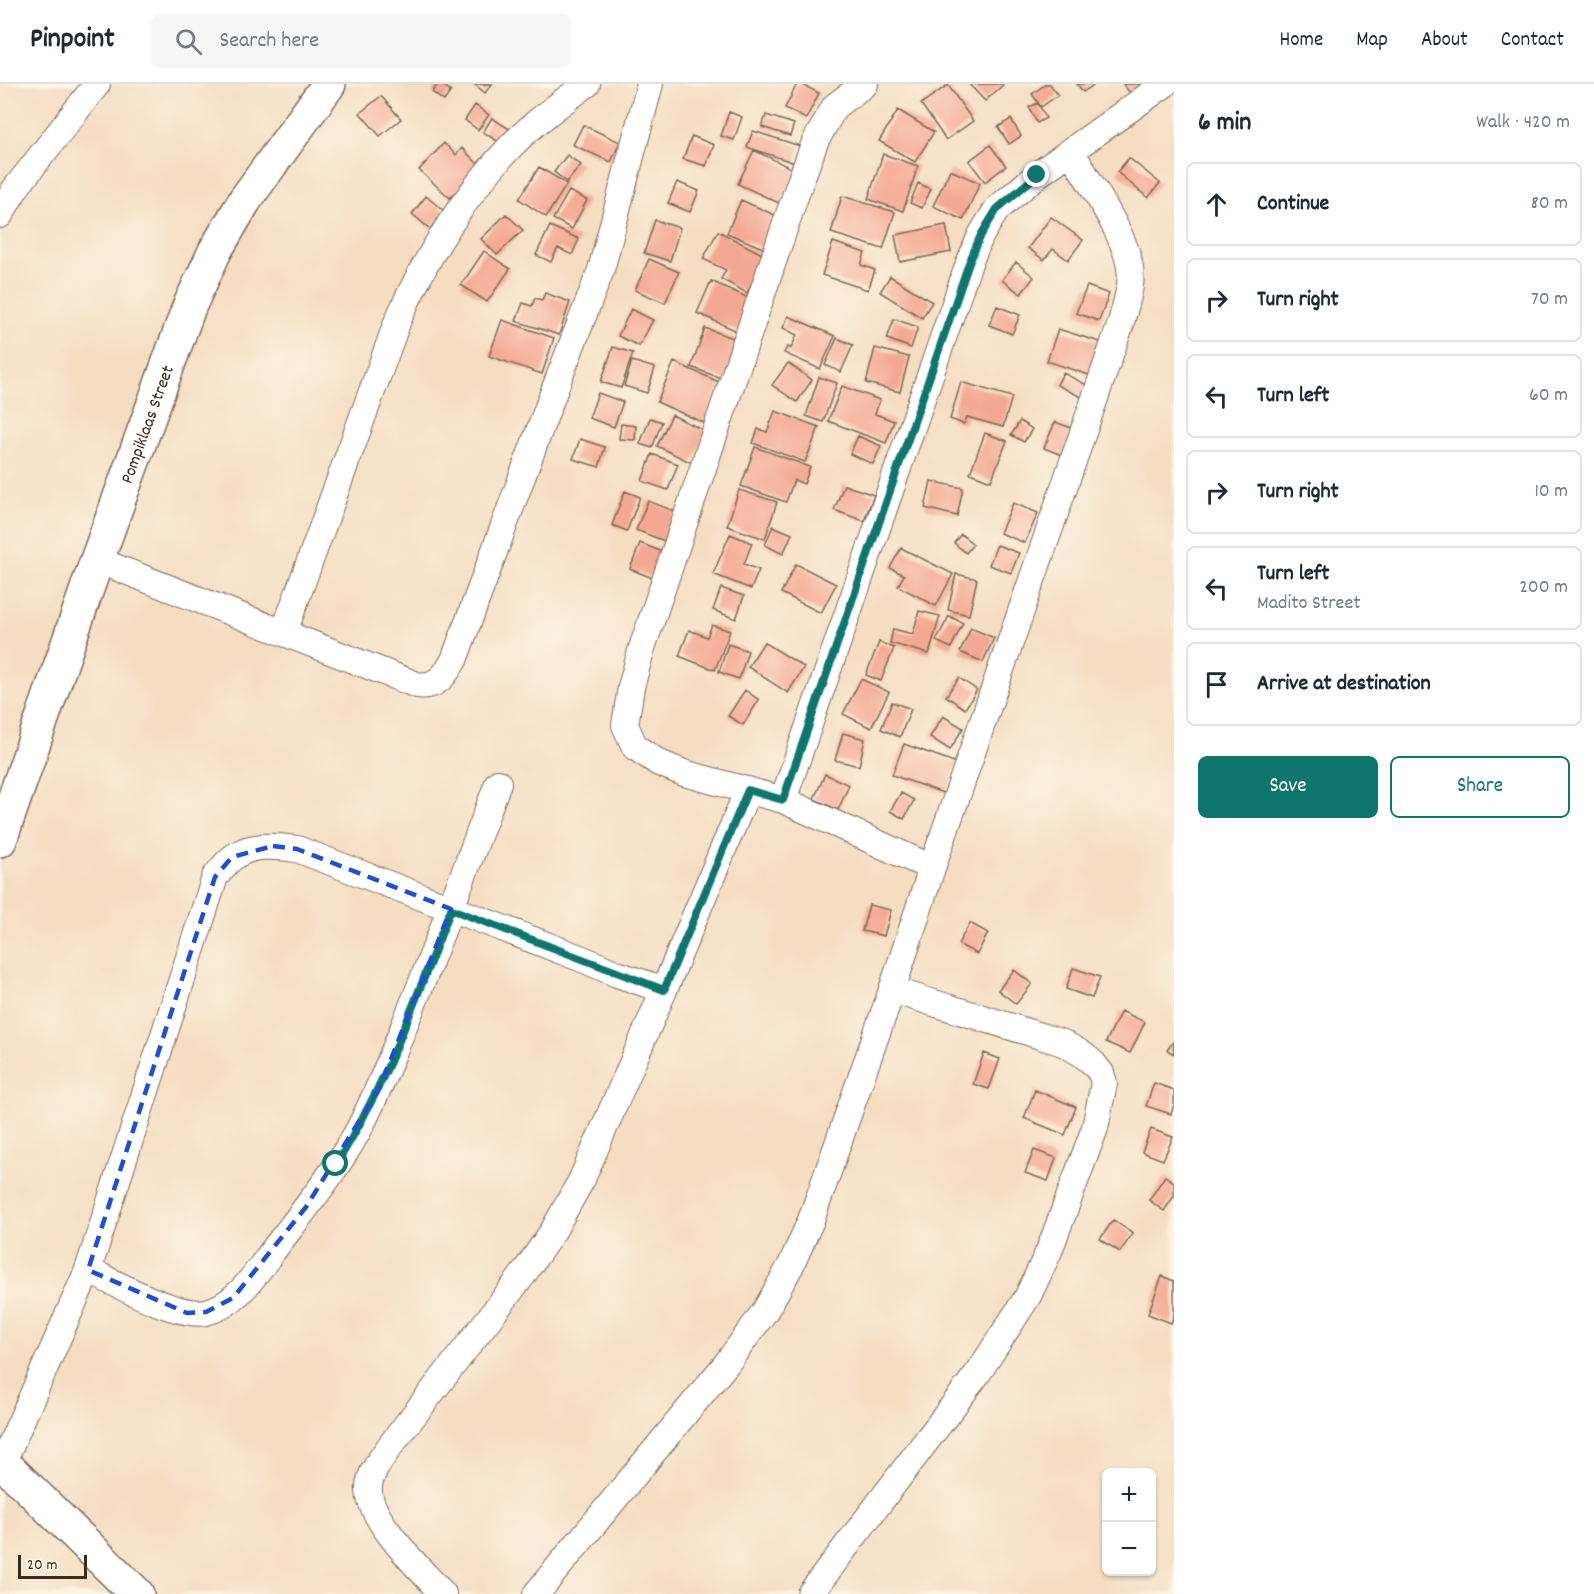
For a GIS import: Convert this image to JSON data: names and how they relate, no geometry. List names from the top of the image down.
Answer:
{
  "streets": {
    "street": ["Pompiklaas Street"]
  },
  "scale_bar": "20 m",
  "page": {
    "header": "Pinpoint",
    "search": "Search here",
    "nav": [
      "Home",
      "Map",
      "About",
      "Contact"
    ],
    "heading": ["6 min", "Walk · 420 m"],
    "list": [
      ["Continue", "80 m"],
      ["Turn right", "70 m"],
      ["Turn left", "60 m"],
      ["Turn right", "10 m"],
      ["Turn left", "Madito Street", "200 m"],
      "Arrive at destination"
    ],
    "buttons": ["Save", "Share"],
    "map_buttons": ["+", "−"],
    "scale": "20 m"
  }
}
